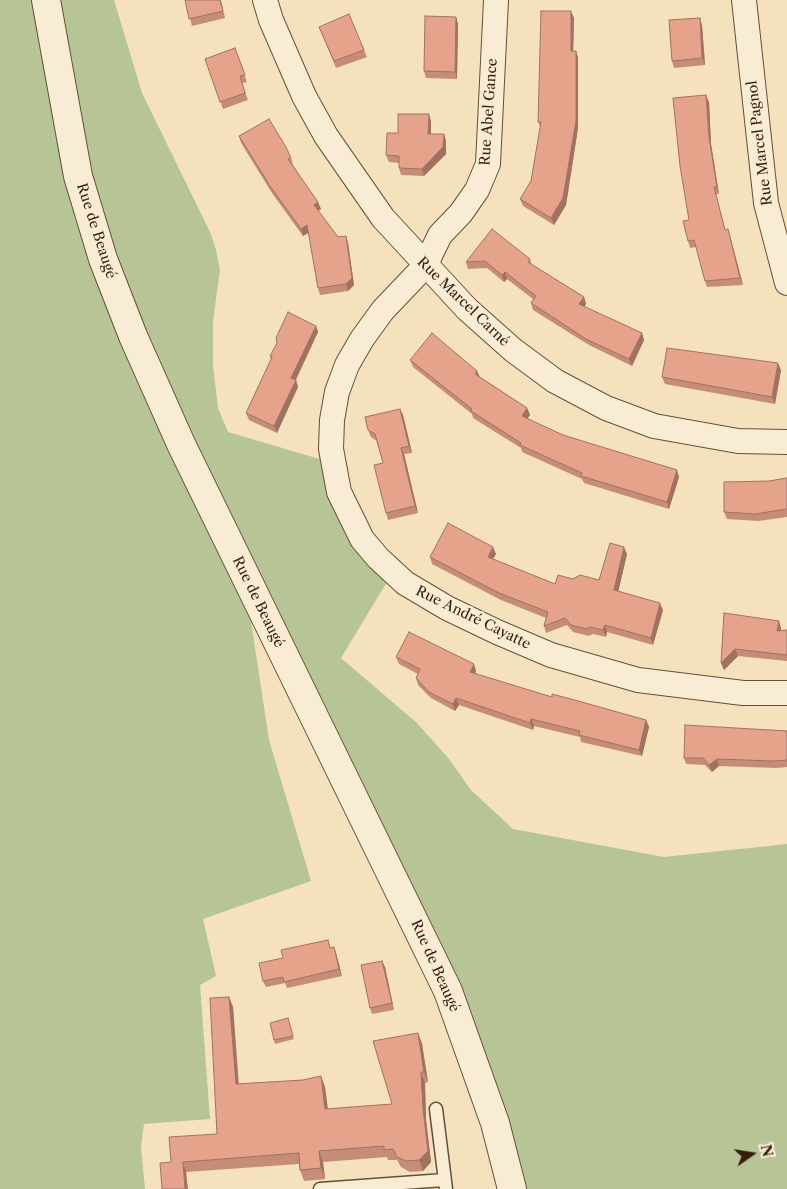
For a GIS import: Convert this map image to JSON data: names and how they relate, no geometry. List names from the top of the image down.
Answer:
{
  "streets": {
    "street": [
      "Rue Abel Gance",
      "Rue Marcel Pagnol",
      "Rue de Beaugé",
      "Rue Marcel Carné",
      "Rue André Cayatte"
    ]
  },
  "crossings": [
    ["Rue Abel Gance", "Rue Marcel Carné"],
    ["Rue Abel Gance", "Rue André Cayatte"],
    ["Rue Marcel Carné", "Rue André Cayatte"]
  ],
  "north": "right"
}
